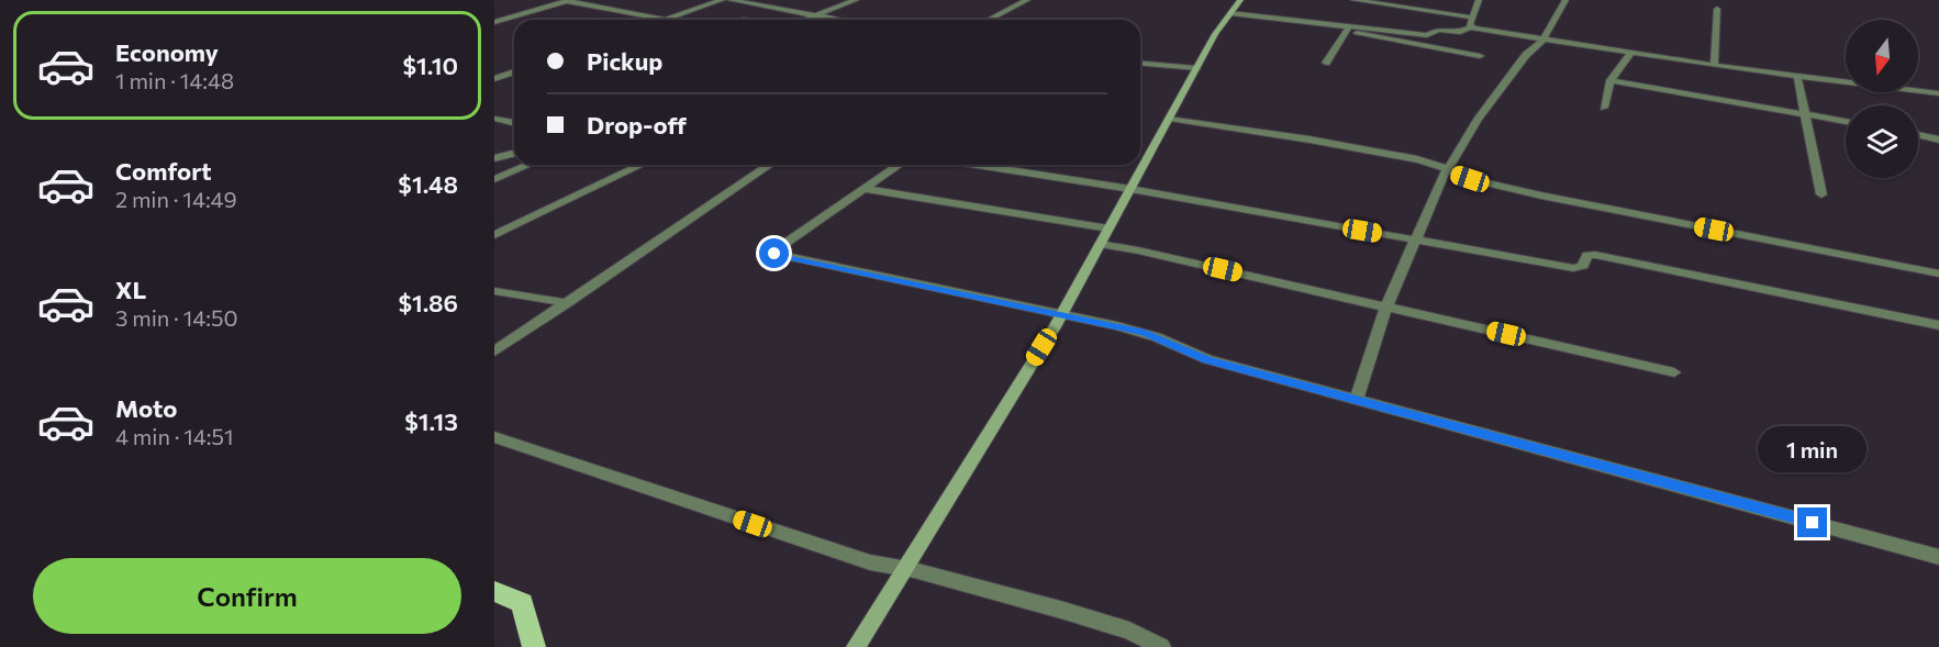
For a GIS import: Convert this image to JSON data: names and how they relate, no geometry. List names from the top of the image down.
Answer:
{
  "north": "bottom",
  "page": {
    "list": [
      {
        "name": "Economy",
        "note": "1 min · 14:48",
        "value": "$1.10"
      },
      {
        "name": "Comfort",
        "note": "2 min · 14:49",
        "value": "$1.48"
      },
      {
        "name": "XL",
        "note": "3 min · 14:50",
        "value": "$1.86"
      },
      {
        "name": "Moto",
        "note": "4 min · 14:51",
        "value": "$1.13"
      }
    ],
    "banner": ["Pickup", "Drop-off"],
    "bubble": "1 min",
    "buttons": "Confirm"
  }
}
